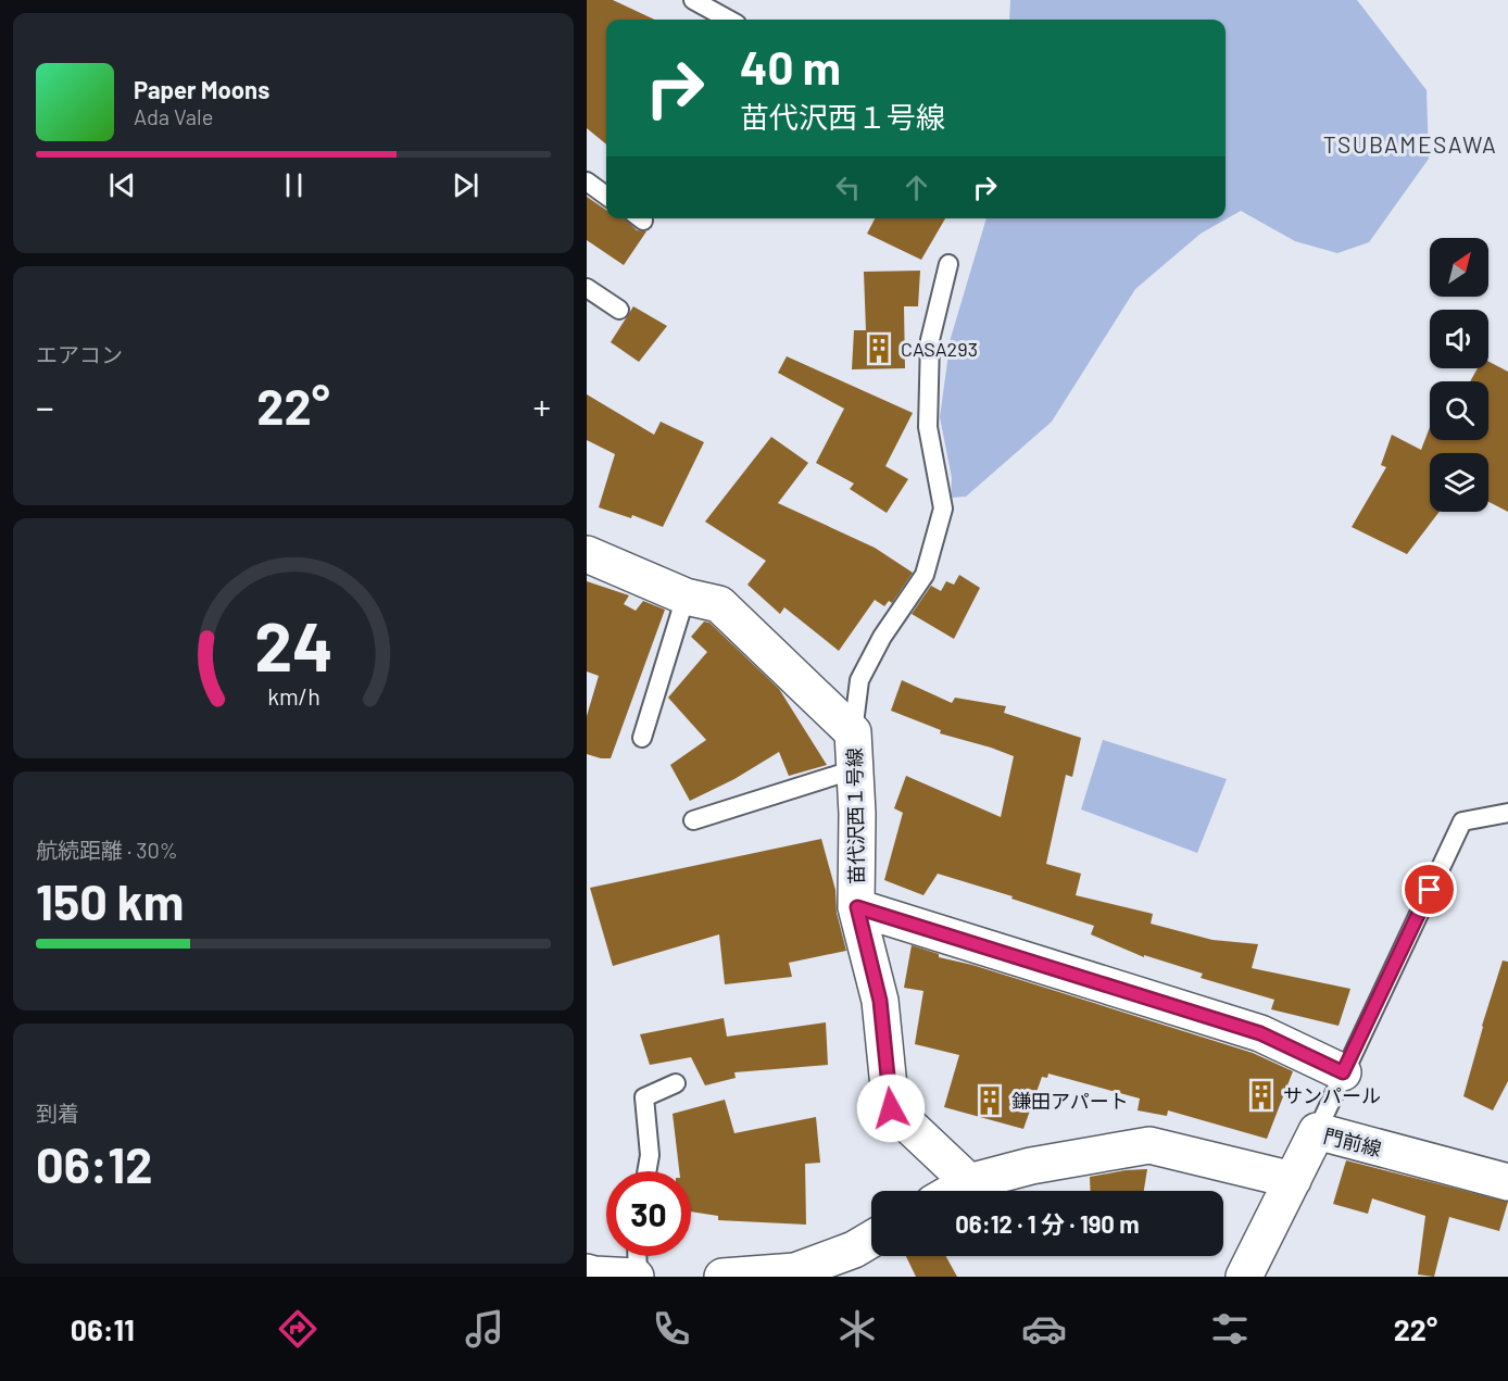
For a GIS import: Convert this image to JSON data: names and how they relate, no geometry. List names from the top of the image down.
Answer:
{
  "streets": {
    "street": ["苗代沢西１号線", "門前線"]
  },
  "districts": ["TSUBAMESAWA"],
  "places": {
    "building": ["CASA293", "サンパール", "鎌田アパート"]
  },
  "north": "top right",
  "page": {
    "turn": ["40 m", "苗代沢西１号線"],
    "song": ["Paper Moons", "Ada Vale"],
    "tile": [
      "エアコン",
      ["航続距離 · 30%", "150 km"],
      ["到着", "06:12"]
    ],
    "heat": ["−", "22°", "+"],
    "limit": "30",
    "trip": "06:12 · 1 分 · 190 m",
    "tabs": ["06:11", "22°"],
    "gauge": ["24", "km/h"]
  }
}
